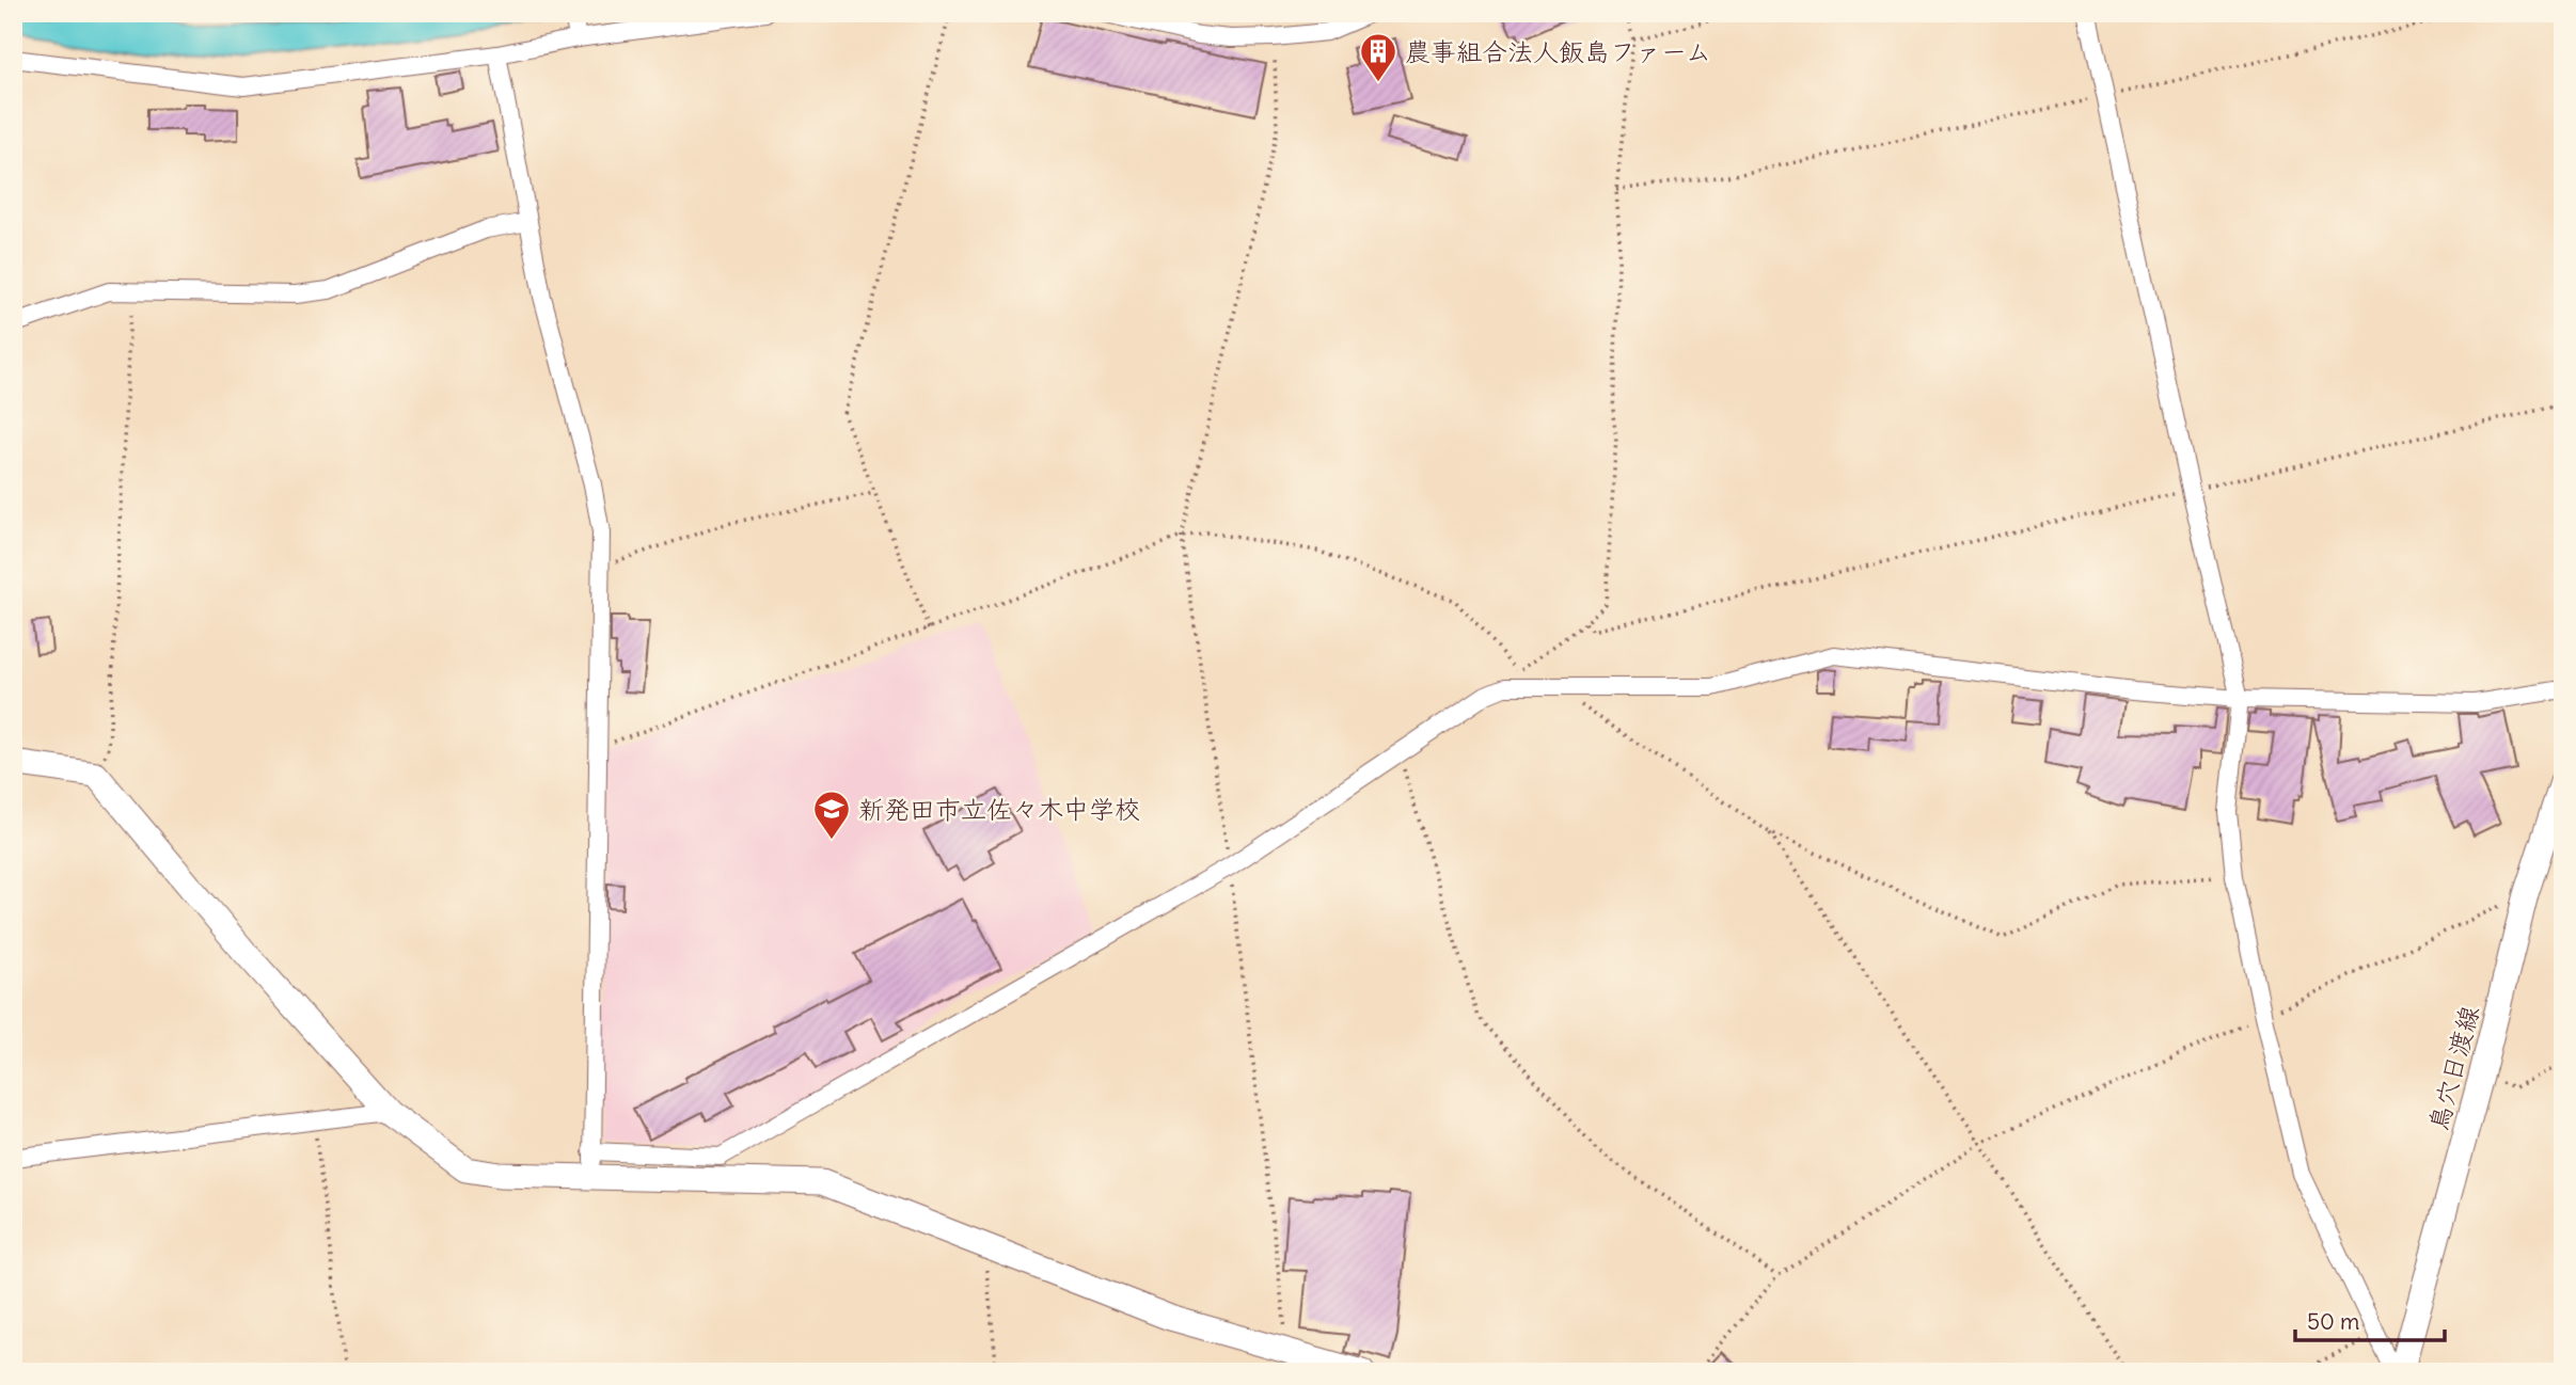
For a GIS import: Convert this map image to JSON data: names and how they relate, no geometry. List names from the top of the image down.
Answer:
{
  "streets": {
    "street": ["鳥穴日渡線"]
  },
  "places": {
    "building": ["農事組合法人飯島ファーム"],
    "school or university": ["新発田市立佐々木中学校"]
  },
  "scale_bar": "50 m"
}
